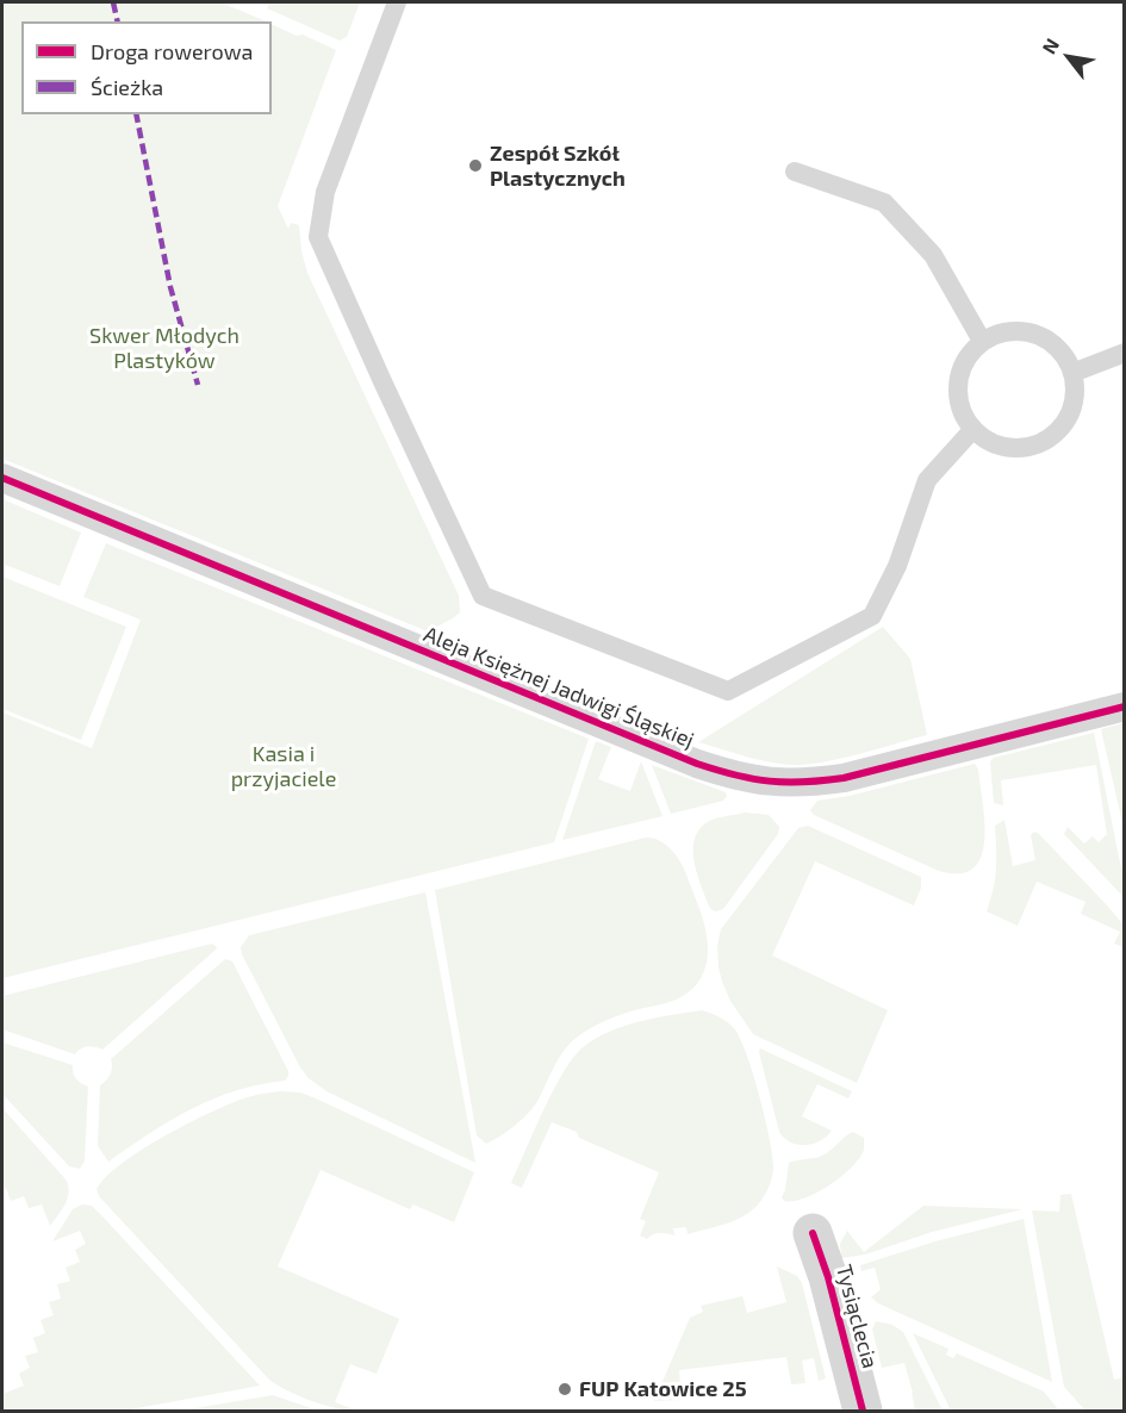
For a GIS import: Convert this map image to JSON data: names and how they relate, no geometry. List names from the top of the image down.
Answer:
{
  "streets": {
    "street": ["Aleja Księżnej Jadwigi Śląskiej", "Tysiąclecia"]
  },
  "parks": ["Skwer Młodych Plastyków", "Kasia i przyjaciele"],
  "places": ["Zespół Szkół Plastycznych", "FUP Katowice 25"],
  "legend": ["Droga rowerowa", "Ścieżka"],
  "north": "top left"
}
